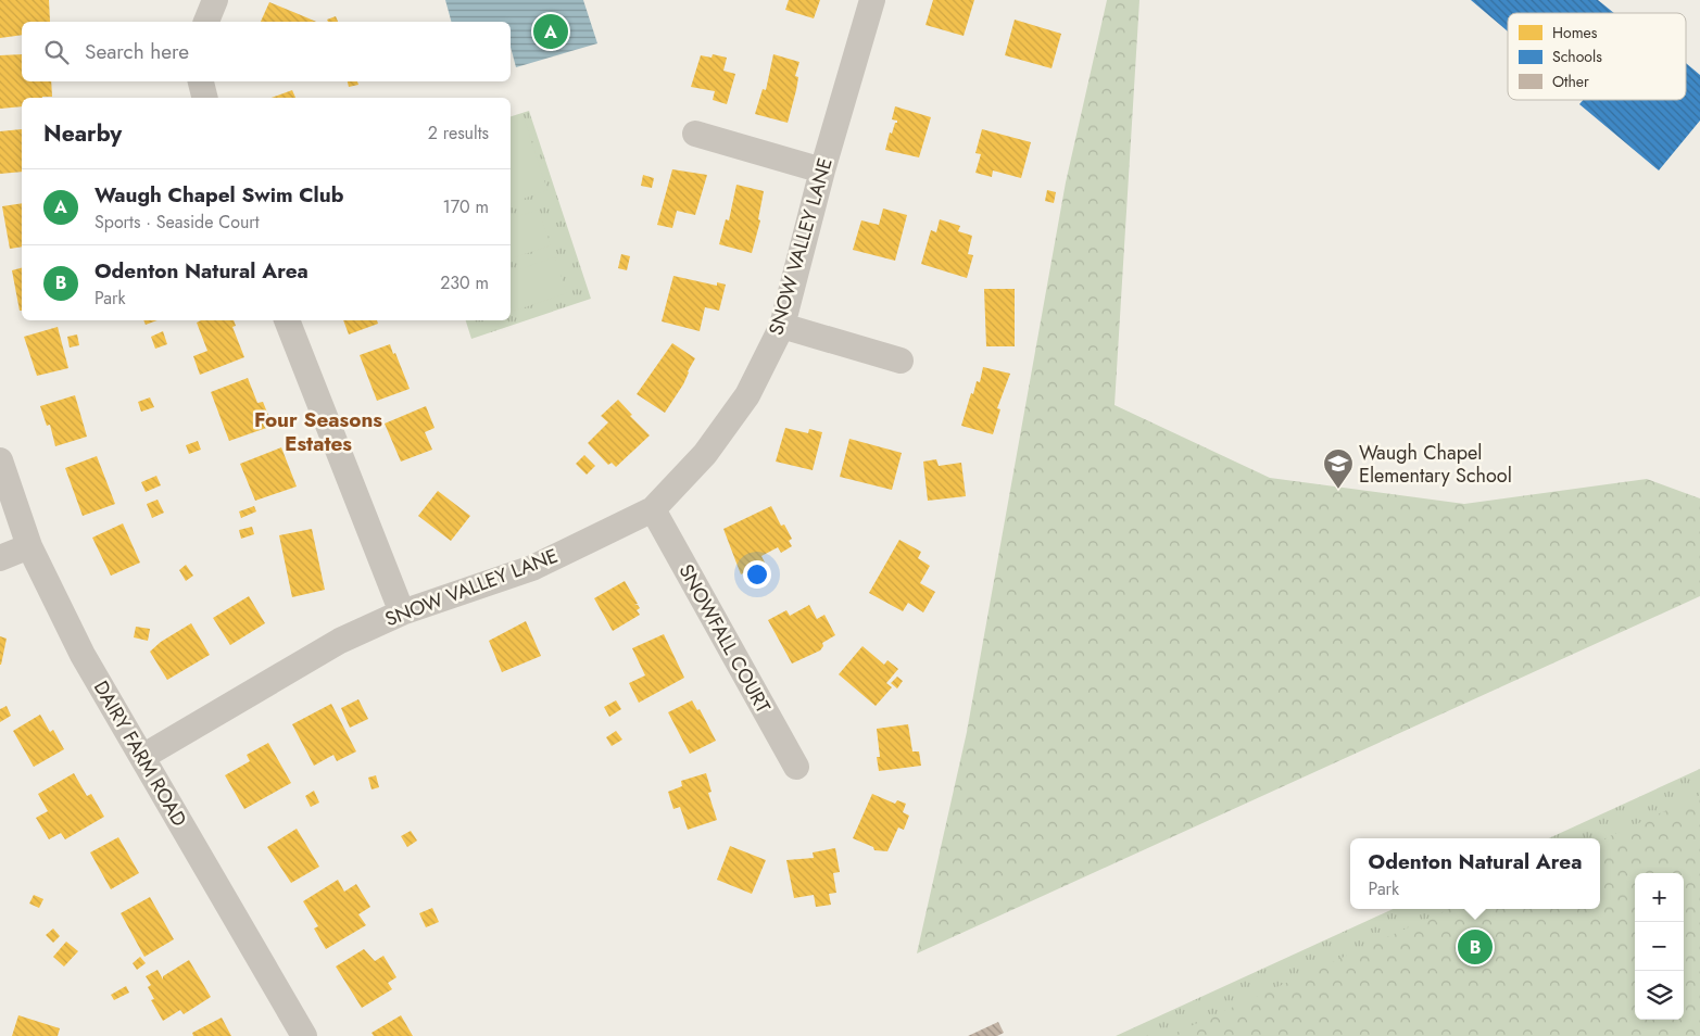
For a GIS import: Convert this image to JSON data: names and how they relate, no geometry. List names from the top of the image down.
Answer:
{
  "streets": {
    "street": ["SNOW VALLEY LANE", "SNOWFALL COURT", "DAIRY FARM ROAD"]
  },
  "crossings": [
    ["SNOW VALLEY LANE", "SNOWFALL COURT"],
    ["SNOW VALLEY LANE", "DAIRY FARM ROAD"]
  ],
  "districts": ["Four Seasons Estates"],
  "places": {
    "school or university": ["Waugh Chapel Elementary School"]
  },
  "legend": ["Homes", "Schools", "Other"],
  "page": {
    "pins": ["A", "B"],
    "search": "Search here",
    "heading": ["Nearby", "2 results"],
    "list": [
      {
        "mark": "A",
        "name": "Waugh Chapel Swim Club",
        "note": "Sports · Seaside Court",
        "value": "170 m"
      },
      {
        "mark": "B",
        "name": "Odenton Natural Area",
        "note": "Park",
        "value": "230 m"
      }
    ],
    "popup": ["Odenton Natural Area", "Park"],
    "map_buttons": ["+", "−"]
  }
}
